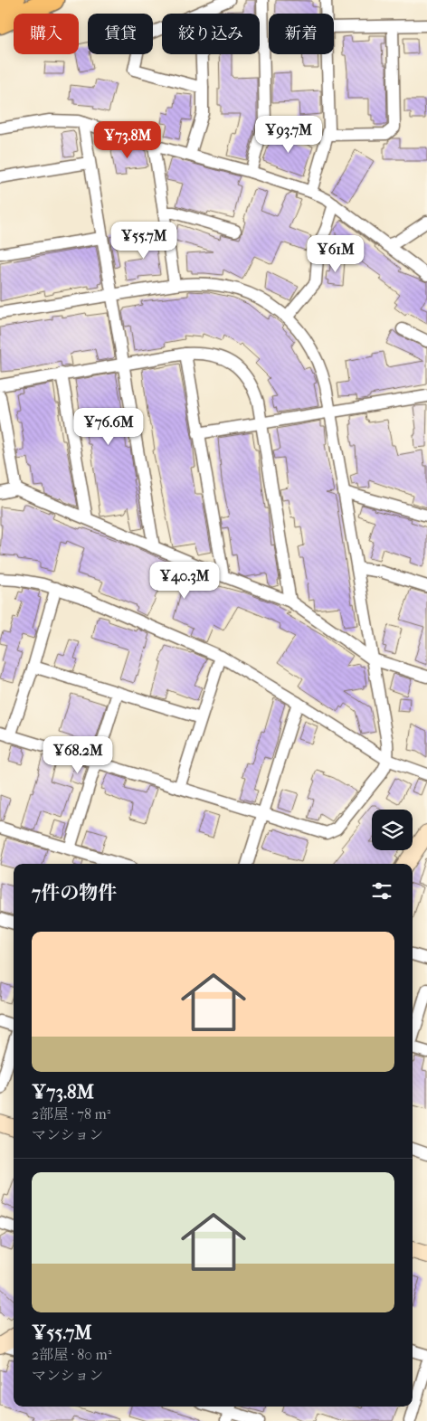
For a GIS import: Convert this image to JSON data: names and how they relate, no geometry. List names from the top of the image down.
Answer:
{
  "page": {
    "chip": [
      "購入",
      "賃貸",
      "絞り込み",
      "新着"
    ],
    "price": [
      "¥93.7M",
      "¥73.8M",
      "¥55.7M",
      "¥61M",
      "¥76.6M",
      "¥40.3M",
      "¥68.2M"
    ],
    "heading": "7件の物件",
    "list": [
      {
        "name": "¥73.8M",
        "note": "2部屋 · 78 m² · マンション"
      },
      {
        "name": "¥55.7M",
        "note": "2部屋 · 80 m² · マンション"
      }
    ]
  }
}
